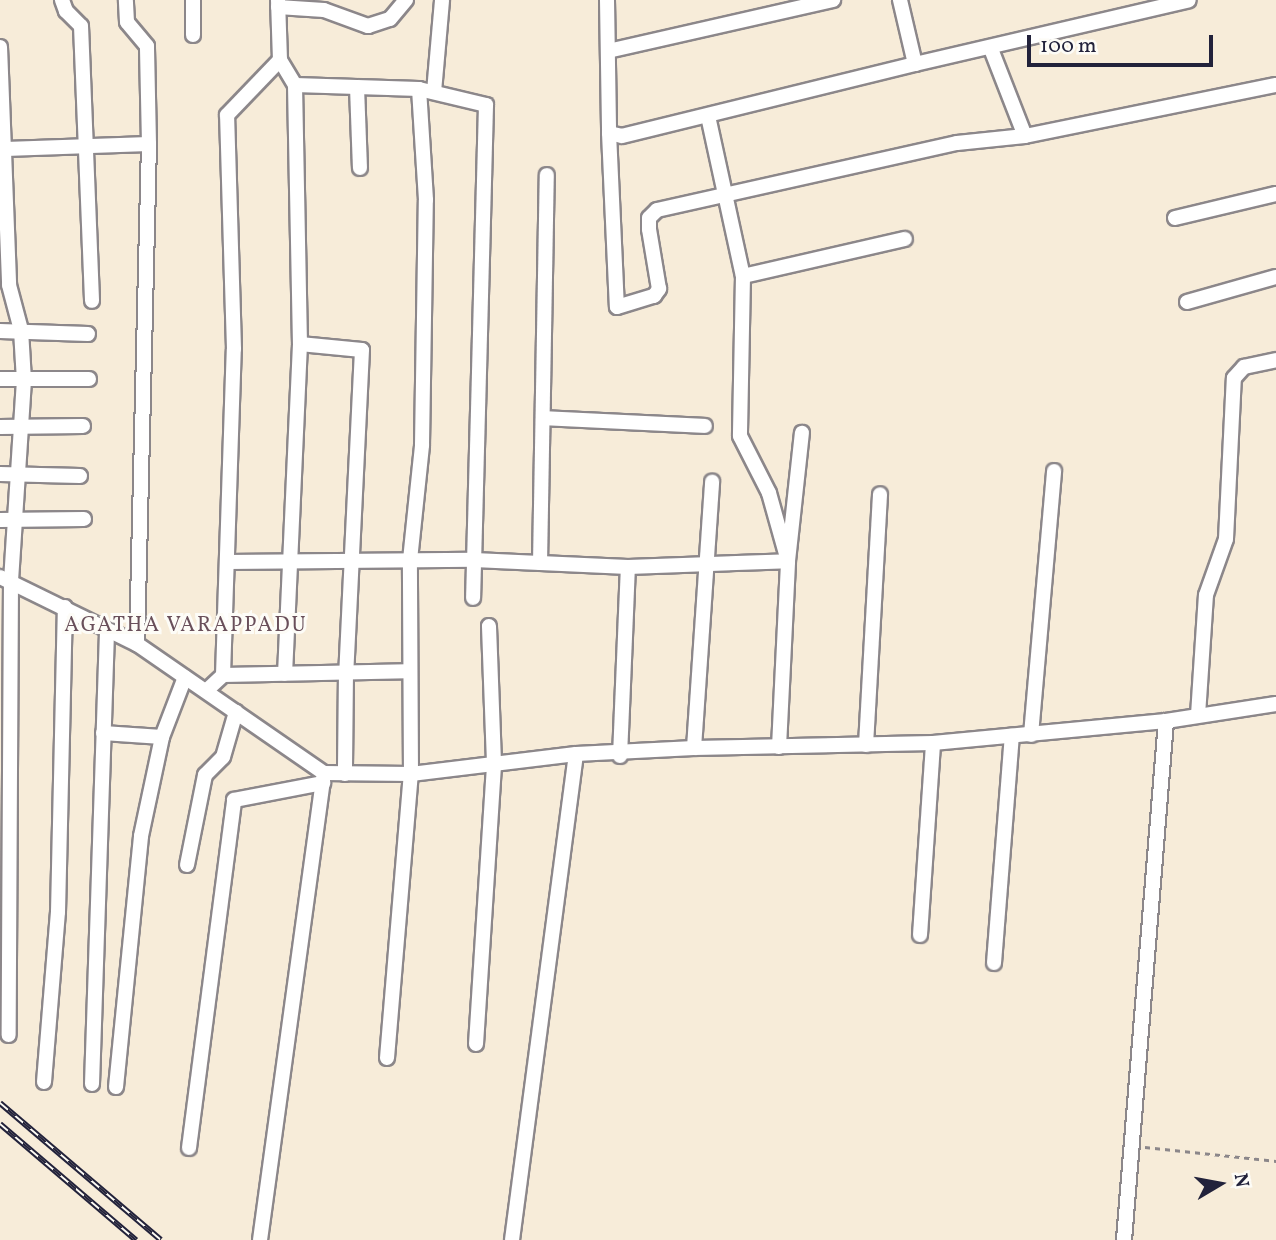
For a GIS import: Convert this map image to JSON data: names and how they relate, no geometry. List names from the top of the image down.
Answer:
{
  "districts": ["AGATHA VARAPPADU"],
  "scale_bar": "100 m",
  "north": "right"
}
